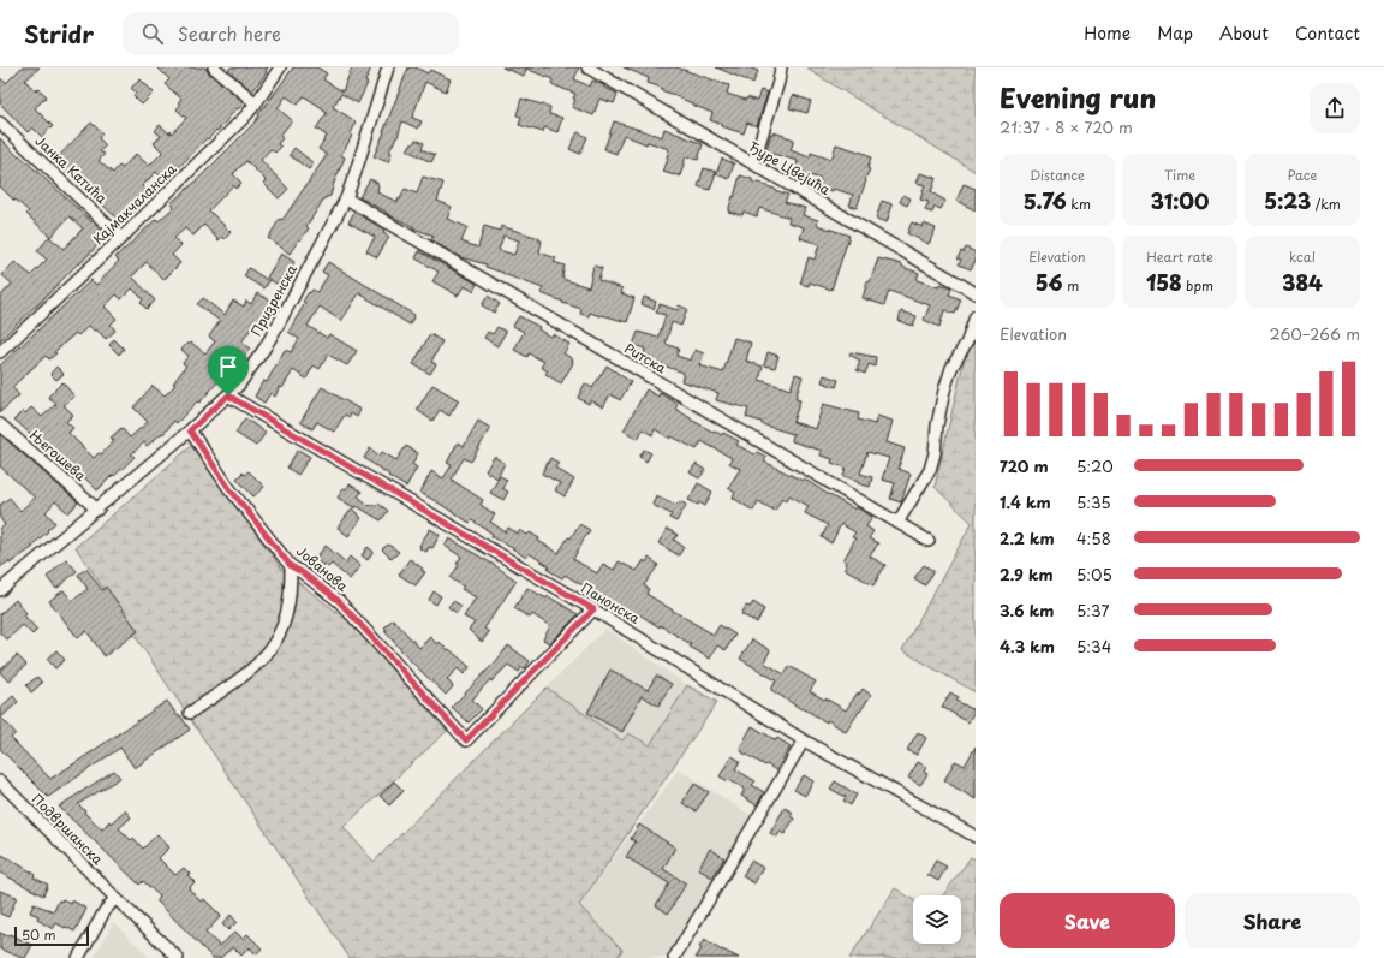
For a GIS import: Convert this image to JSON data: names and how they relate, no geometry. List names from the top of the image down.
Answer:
{
  "streets": {
    "street": [
      "Ђуре Цвејића",
      "Јанка Катића",
      "Кајмакчаланска",
      "Призренска",
      "Ритска",
      "Његошева",
      "Јованова",
      "Панонска",
      "Подвршанска"
    ]
  },
  "crossings": [
    ["Јанка Катића", "Кајмакчаланска"],
    ["Призренска", "Ритска"],
    ["Призренска", "Његошева"],
    ["Призренска", "Јованова"],
    ["Призренска", "Панонска"],
    ["Јованова", "Панонска"]
  ],
  "scale_bar": "50 m",
  "page": {
    "header": "Stridr",
    "search": "Search here",
    "nav": [
      "Home",
      "Map",
      "About",
      "Contact"
    ],
    "heading": ["Evening run", "21:37 · 8 × 720 m"],
    "stats": [
      ["Distance", "5.76 km"],
      ["Time", "31:00"],
      ["Pace", "5:23 /km"],
      ["Elevation", "56 m"],
      ["Heart rate", "158 bpm"],
      ["kcal", "384"]
    ],
    "chart": ["Elevation", "260–266 m"],
    "list": [
      {
        "name": "720 m",
        "note": "5:20"
      },
      {
        "name": "1.4 km",
        "note": "5:35"
      },
      {
        "name": "2.2 km",
        "note": "4:58"
      },
      {
        "name": "2.9 km",
        "note": "5:05"
      },
      {
        "name": "3.6 km",
        "note": "5:37"
      },
      {
        "name": "4.3 km",
        "note": "5:34"
      }
    ],
    "buttons": ["Save", "Share"],
    "scale": "50 m"
  }
}
